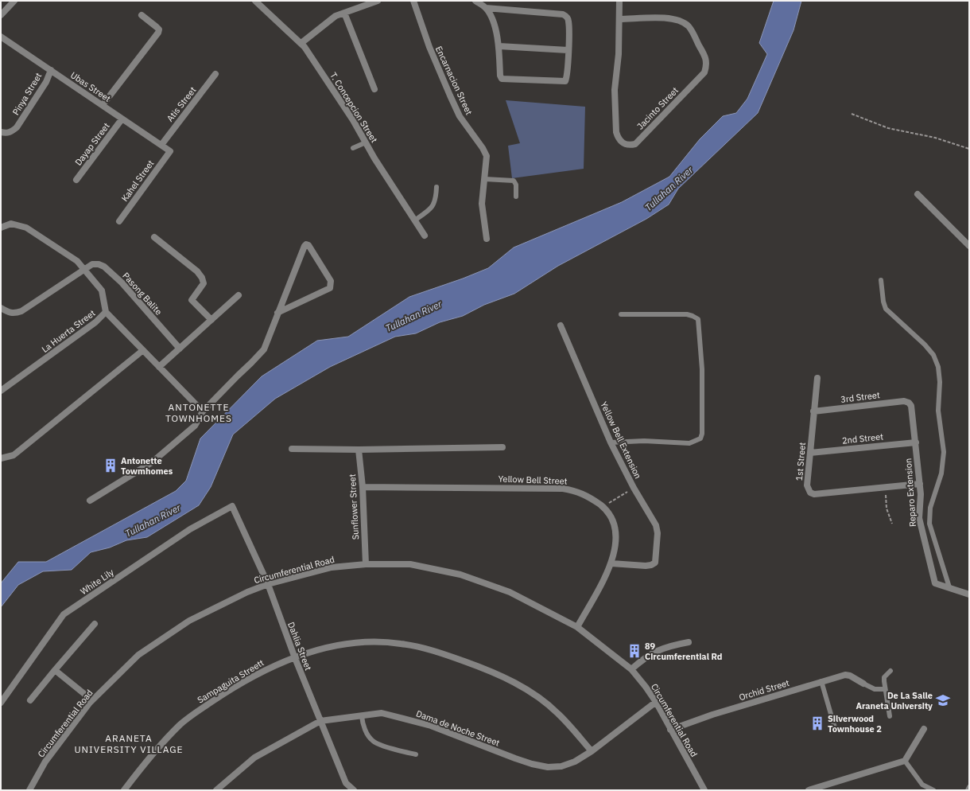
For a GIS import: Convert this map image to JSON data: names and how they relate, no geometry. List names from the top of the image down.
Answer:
{
  "streets": {
    "street": [
      "Encarnacion Street",
      "Ubas Street",
      "Pinya Street",
      "Atis Street",
      "T. Concepcion Street",
      "Jacinto Street",
      "Dayap Street",
      "Kahel Street",
      "Pasong Balite",
      "La Huerta Street",
      "3rd Street",
      "2nd Street",
      "Yellow Bell Extension",
      "1st Street",
      "Yellow Bell Street",
      "Reparo Extension",
      "Sunflower Street",
      "Circumferential Road",
      "White Lily",
      "Dahlia Street",
      "Sampaguita Streett",
      "Orchid Street",
      "Dama de Noche Street"
    ]
  },
  "crossings": [
    ["Ubas Street", "Pinya Street"],
    ["Ubas Street", "Atis Street"],
    ["Ubas Street", "Dayap Street"],
    ["Ubas Street", "Kahel Street"],
    ["Pasong Balite", "La Huerta Street"],
    ["3rd Street", "1st Street"],
    ["3rd Street", "Reparo Extension"],
    ["2nd Street", "1st Street"],
    ["2nd Street", "Reparo Extension"],
    ["Yellow Bell Extension", "Yellow Bell Street"],
    ["1st Street", "Reparo Extension"],
    ["Yellow Bell Street", "Sunflower Street"],
    ["Yellow Bell Street", "Circumferential Road"],
    ["Sunflower Street", "Circumferential Road"],
    ["Circumferential Road", "Dahlia Street"],
    ["Circumferential Road", "Orchid Street"],
    ["Circumferential Road", "Dama de Noche Street"],
    ["White Lily", "Dahlia Street"],
    ["Dahlia Street", "Sampaguita Streett"],
    ["Dahlia Street", "Dama de Noche Street"],
    ["Sampaguita Streett", "Dama de Noche Street"]
  ],
  "districts": ["ANTONETTE TOWNHOMES", "ARANETA UNIVERSITY VILLAGE"],
  "water": ["Tullahan River"],
  "places": {
    "building": ["Antonette Towmhomes", "89 Circumferential Rd", "Silverwood Townhouse 2"],
    "school or university": ["De La Salle Araneta University"]
  }
}
